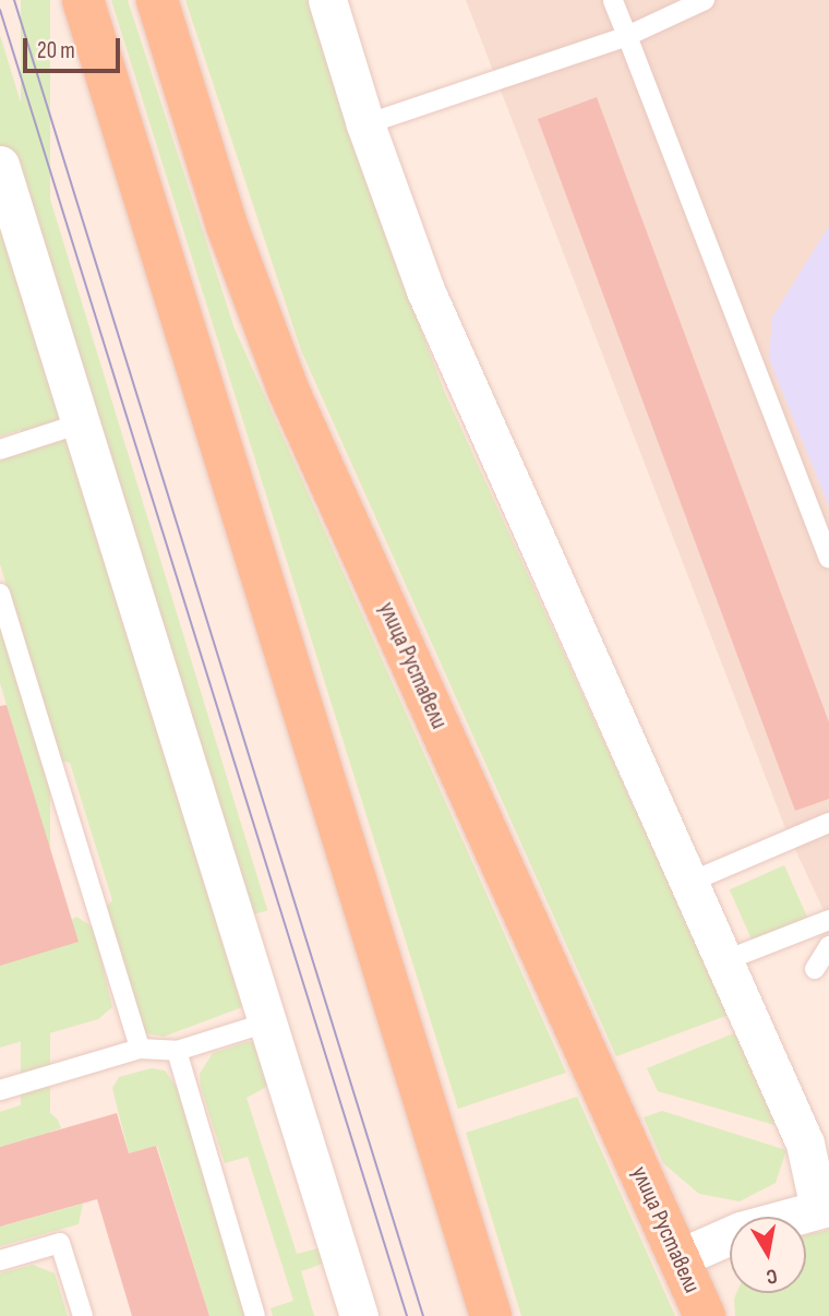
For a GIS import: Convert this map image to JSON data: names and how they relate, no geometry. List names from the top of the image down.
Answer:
{
  "streets": {
    "main road": ["улица Руставели"]
  },
  "scale_bar": "20 m",
  "north": "bottom"
}
